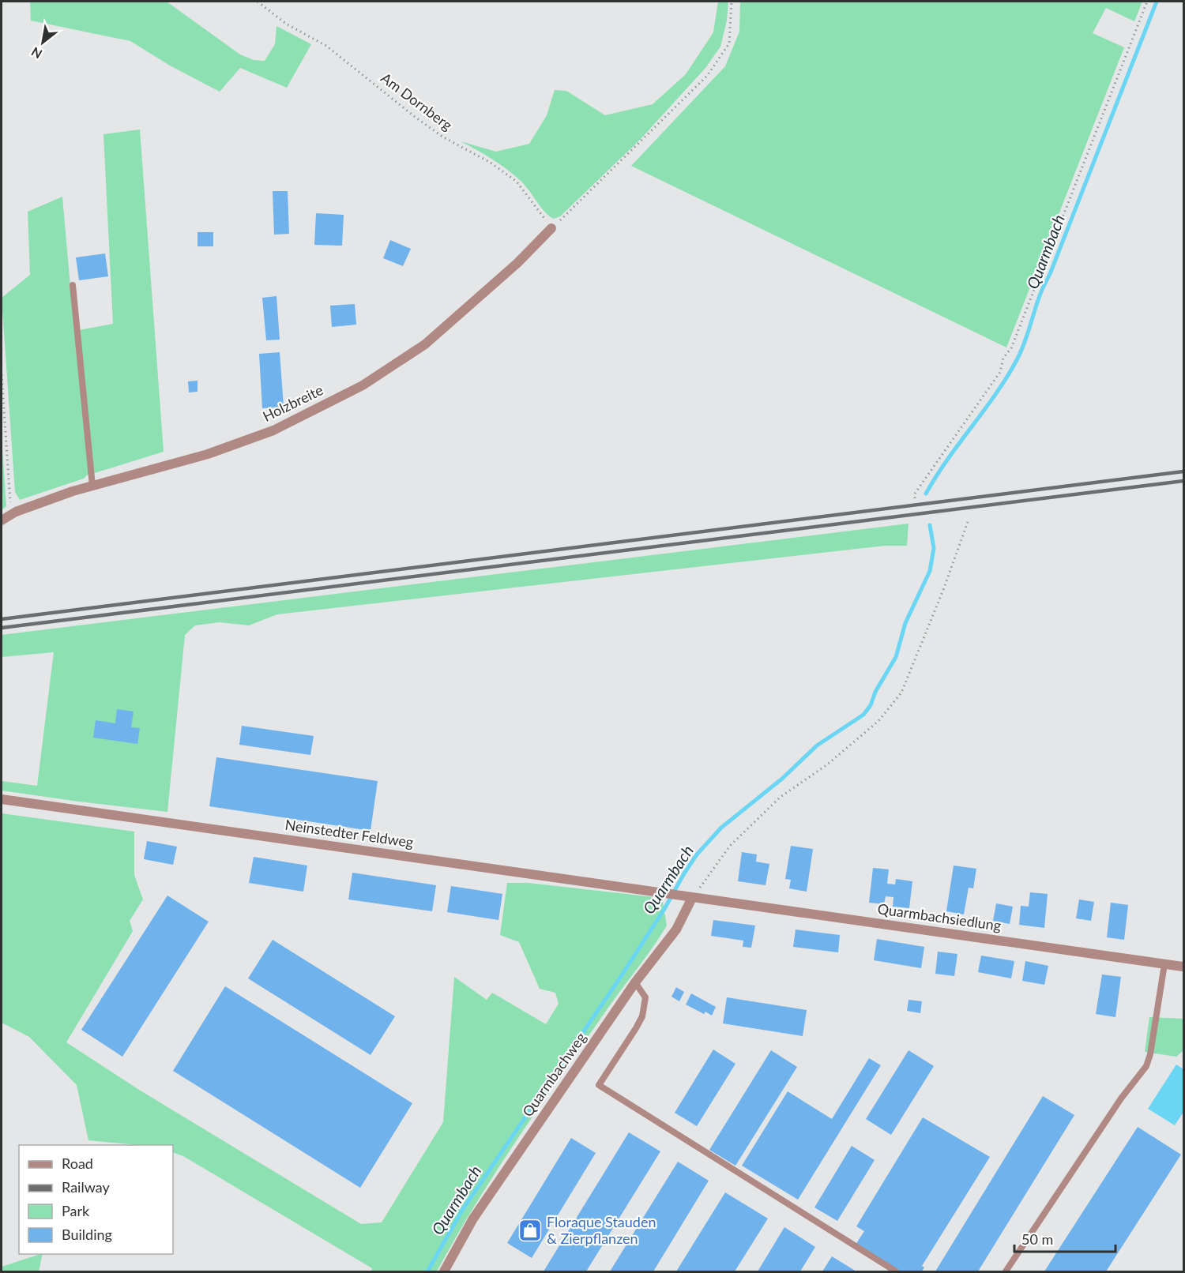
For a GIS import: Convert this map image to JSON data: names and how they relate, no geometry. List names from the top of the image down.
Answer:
{
  "streets": {
    "street": [
      "Holzbreite",
      "Neinstedter Feldweg",
      "Quarmbachsiedlung",
      "Quarmbachweg"
    ],
    "path": ["Am Dornberg"]
  },
  "crossings": [
    ["Am Dornberg", "Holzbreite"],
    ["Neinstedter Feldweg", "Quarmbachsiedlung"],
    ["Neinstedter Feldweg", "Quarmbachweg"],
    ["Quarmbachsiedlung", "Quarmbachweg"]
  ],
  "water": ["Quarmbach"],
  "places": {
    "shop": ["Floraque Stauden & Zierpflanzen"]
  },
  "legend": [
    "Road",
    "Railway",
    "Park",
    "Building"
  ],
  "scale_bar": "50 m",
  "north": "bottom left"
}
